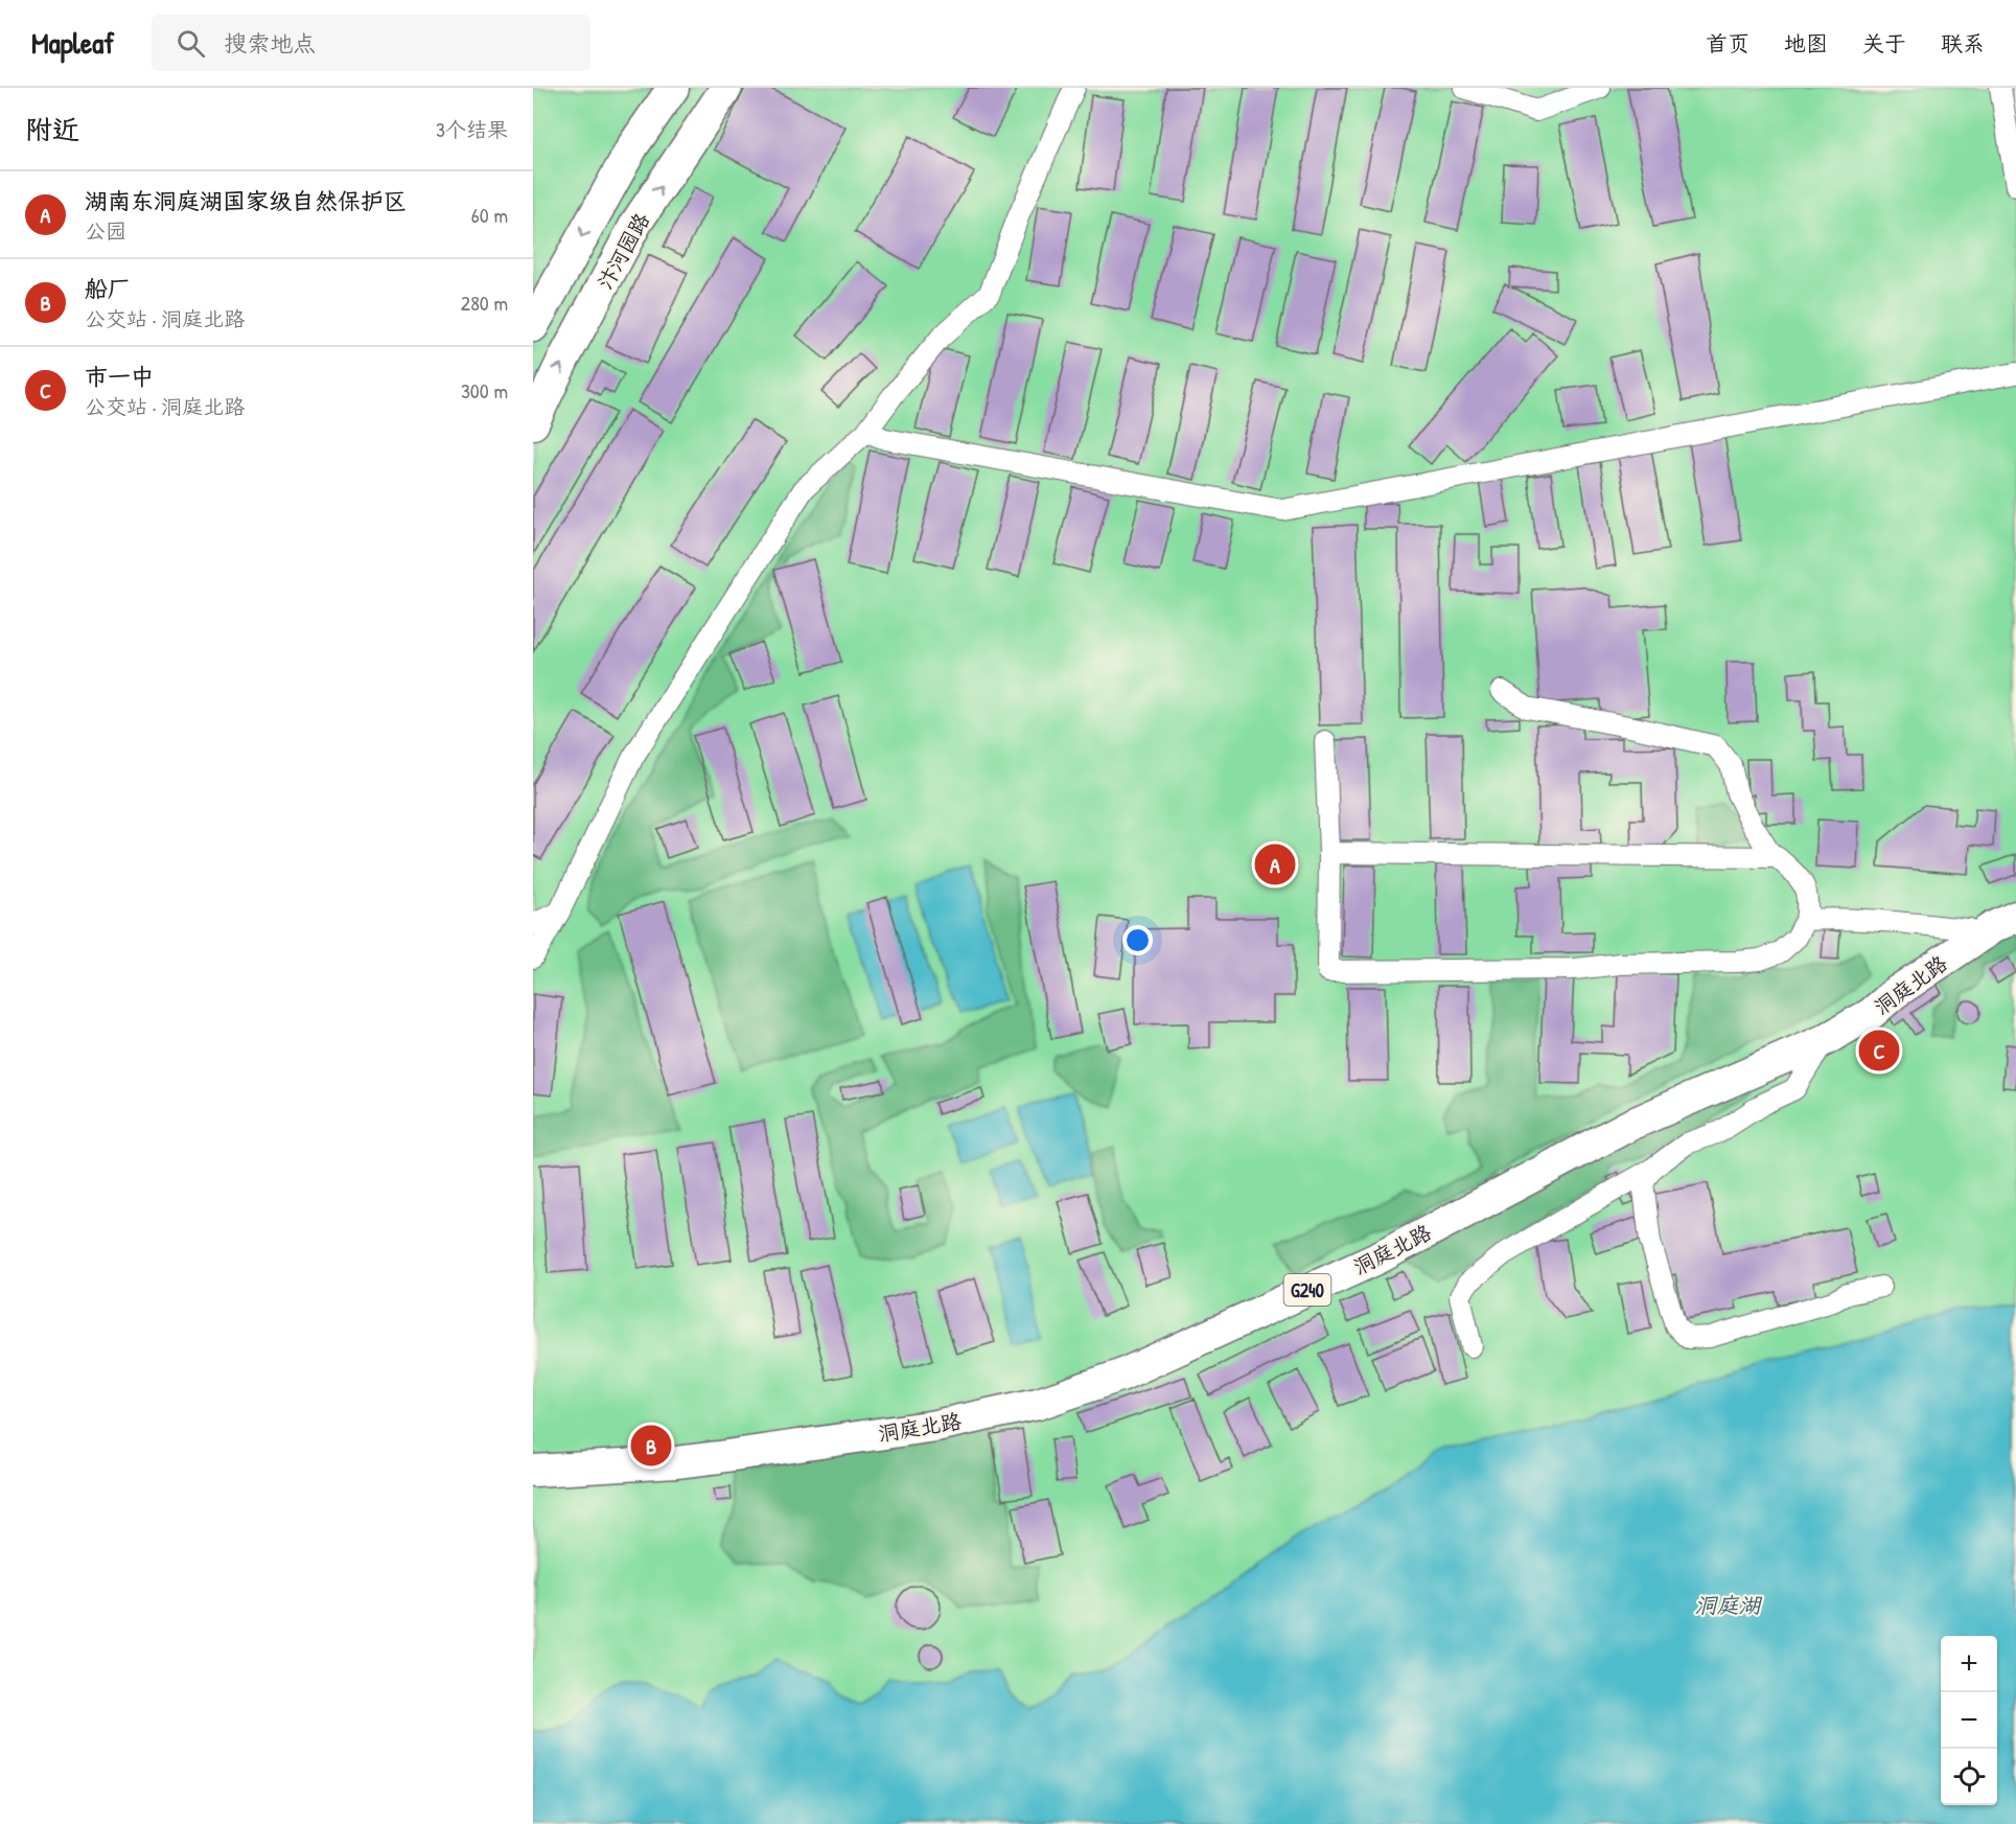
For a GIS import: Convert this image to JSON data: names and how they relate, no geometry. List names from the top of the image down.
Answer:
{
  "streets": {
    "main road": ["汴河园路", "洞庭北路", "G240"]
  },
  "water": ["洞庭湖"],
  "page": {
    "header": "Mapleaf",
    "search": "搜索地点",
    "nav": [
      "首页",
      "地图",
      "关于",
      "联系"
    ],
    "heading": ["附近", "3个结果"],
    "list": [
      {
        "mark": "A",
        "name": "湖南东洞庭湖国家级自然保护区",
        "note": "公园",
        "value": "60 m"
      },
      {
        "mark": "B",
        "name": "船厂",
        "note": "公交站 · 洞庭北路",
        "value": "280 m"
      },
      {
        "mark": "C",
        "name": "市一中",
        "note": "公交站 · 洞庭北路",
        "value": "300 m"
      }
    ],
    "pins": ["A", "C", "B"],
    "map_buttons": ["+", "−"]
  }
}
